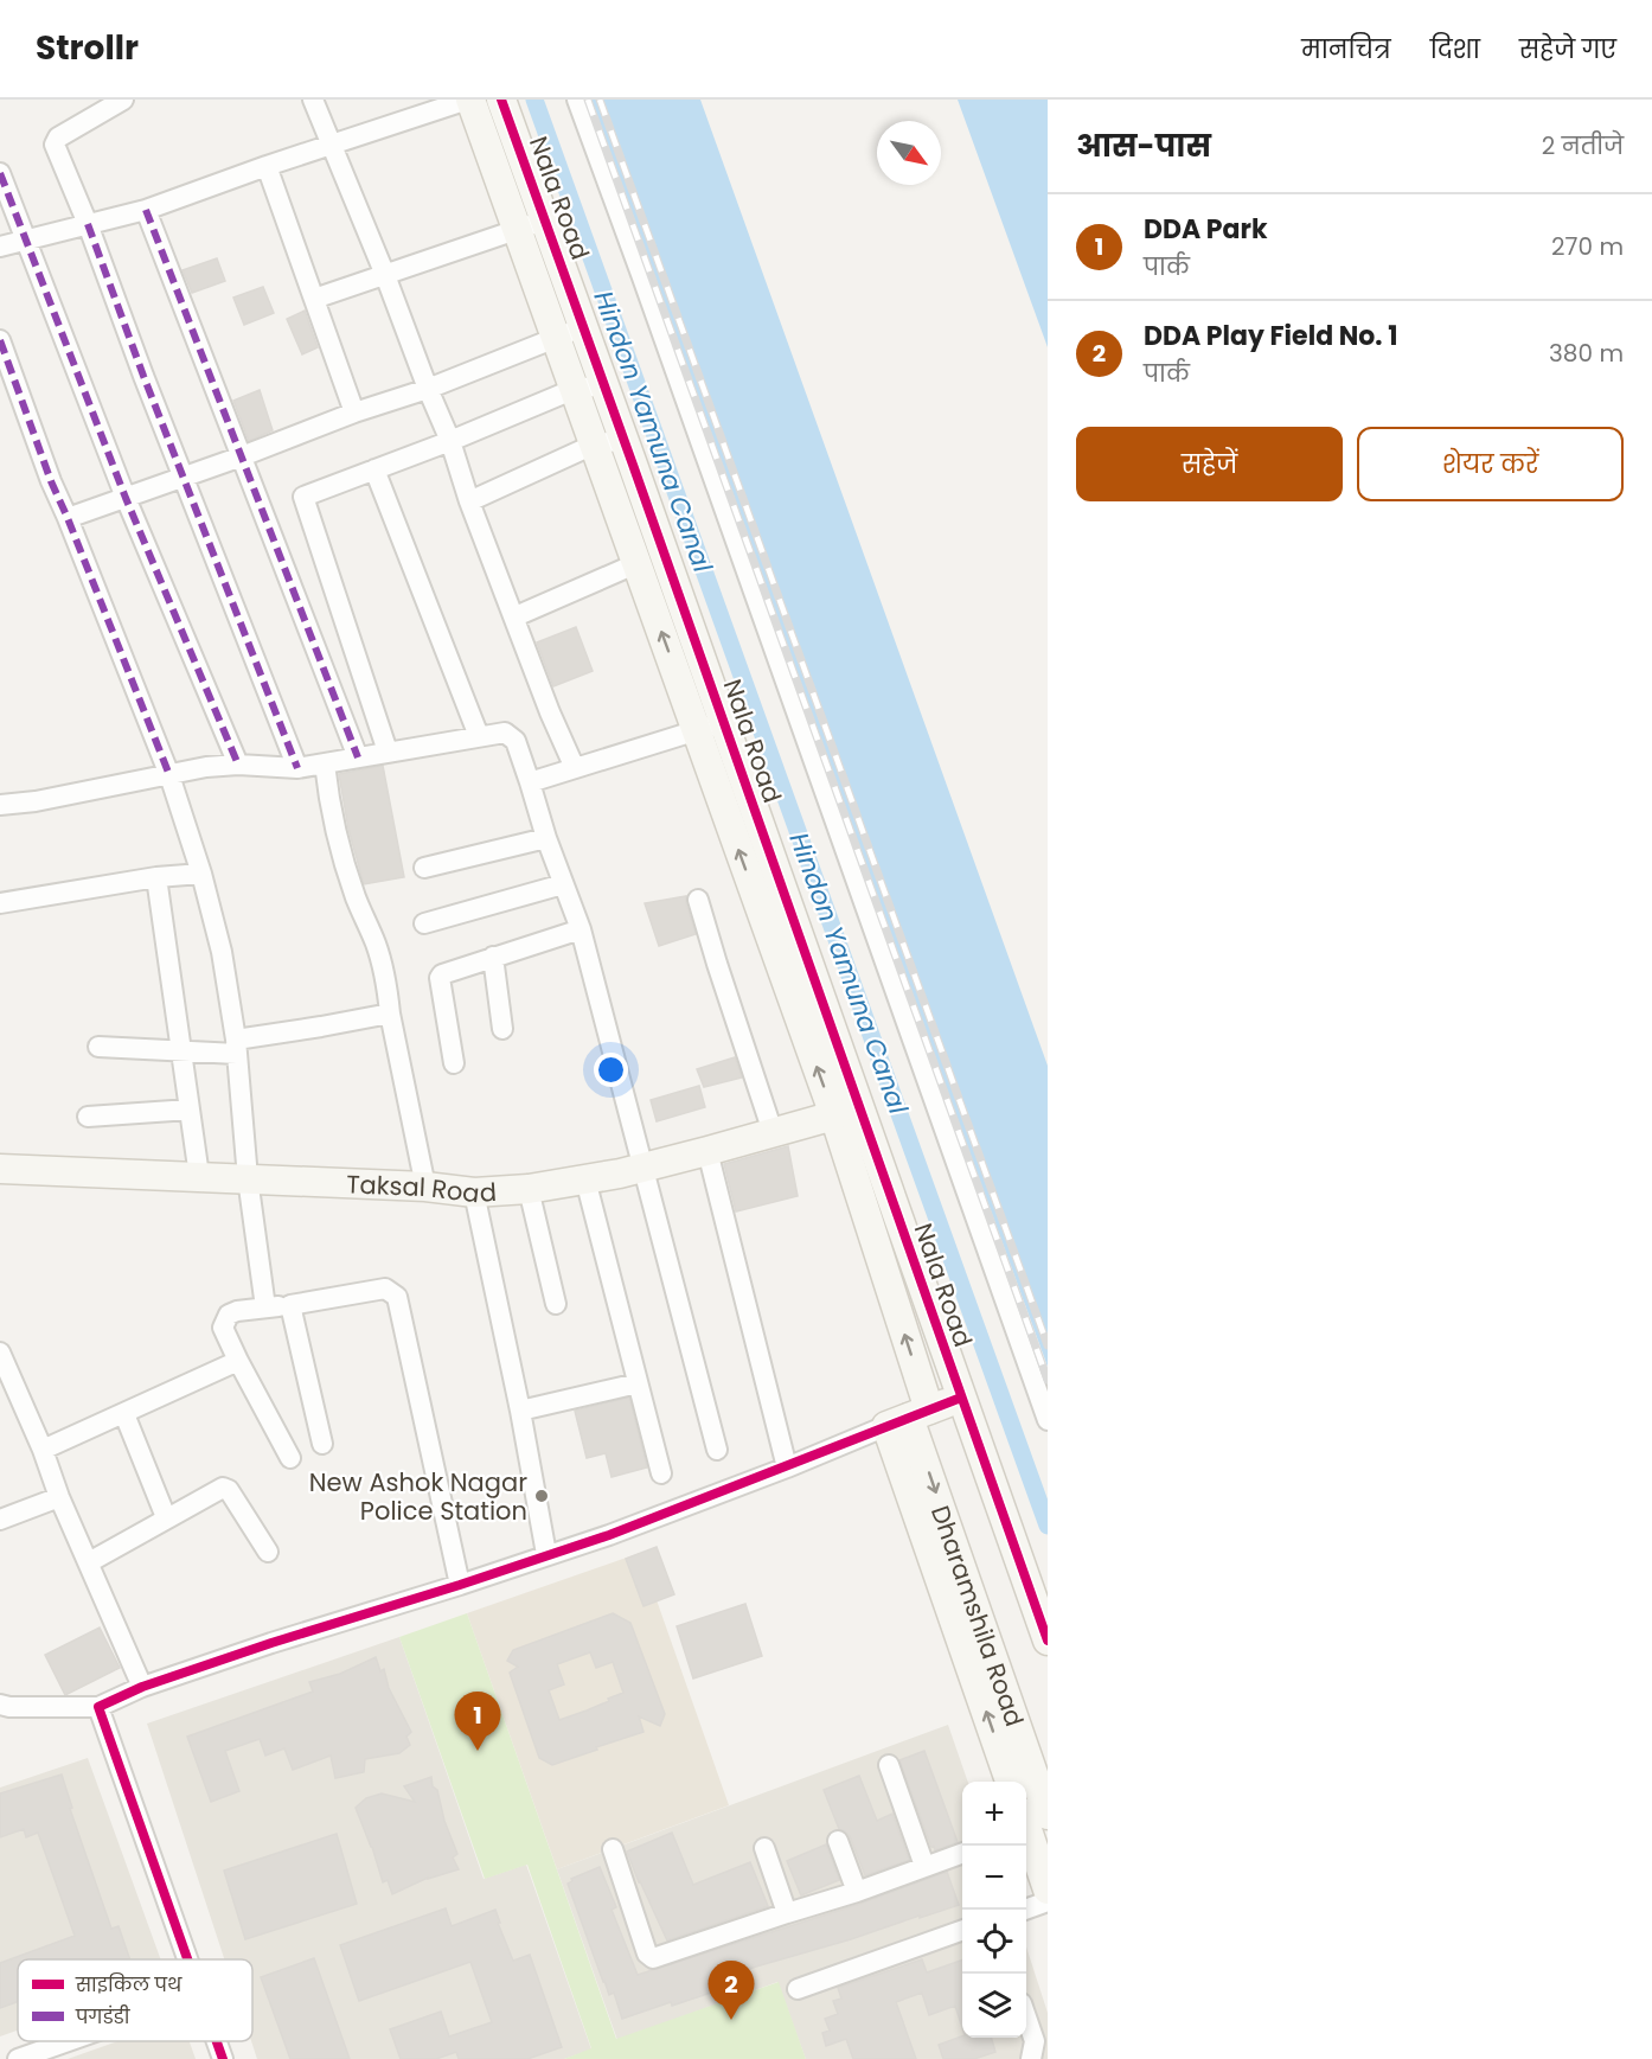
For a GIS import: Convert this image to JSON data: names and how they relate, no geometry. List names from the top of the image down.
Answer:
{
  "streets": {
    "street": ["Nala Road", "Taksal Road", "Dharamshila Road"]
  },
  "crossings": [
    ["Nala Road", "Taksal Road"],
    ["Nala Road", "Dharamshila Road"]
  ],
  "water": ["Hindon Yamuna Canal"],
  "places": ["New Ashok Nagar Police Station"],
  "legend": ["साइकिल पथ", "पगडंडी"],
  "north": "bottom right",
  "page": {
    "header": "Strollr",
    "nav": ["मानचित्र", "दिशा", "सहेजे गए"],
    "heading": ["आस-पास", "2 नतीजे"],
    "list": [
      {
        "mark": "1",
        "name": "DDA Park",
        "note": "पार्क",
        "value": "270 m"
      },
      {
        "mark": "2",
        "name": "DDA Play Field No. 1",
        "note": "पार्क",
        "value": "380 m"
      }
    ],
    "buttons": ["सहेजें", "शेयर करें"],
    "pins": ["1", "2"],
    "map_buttons": ["+", "−"]
  }
}
